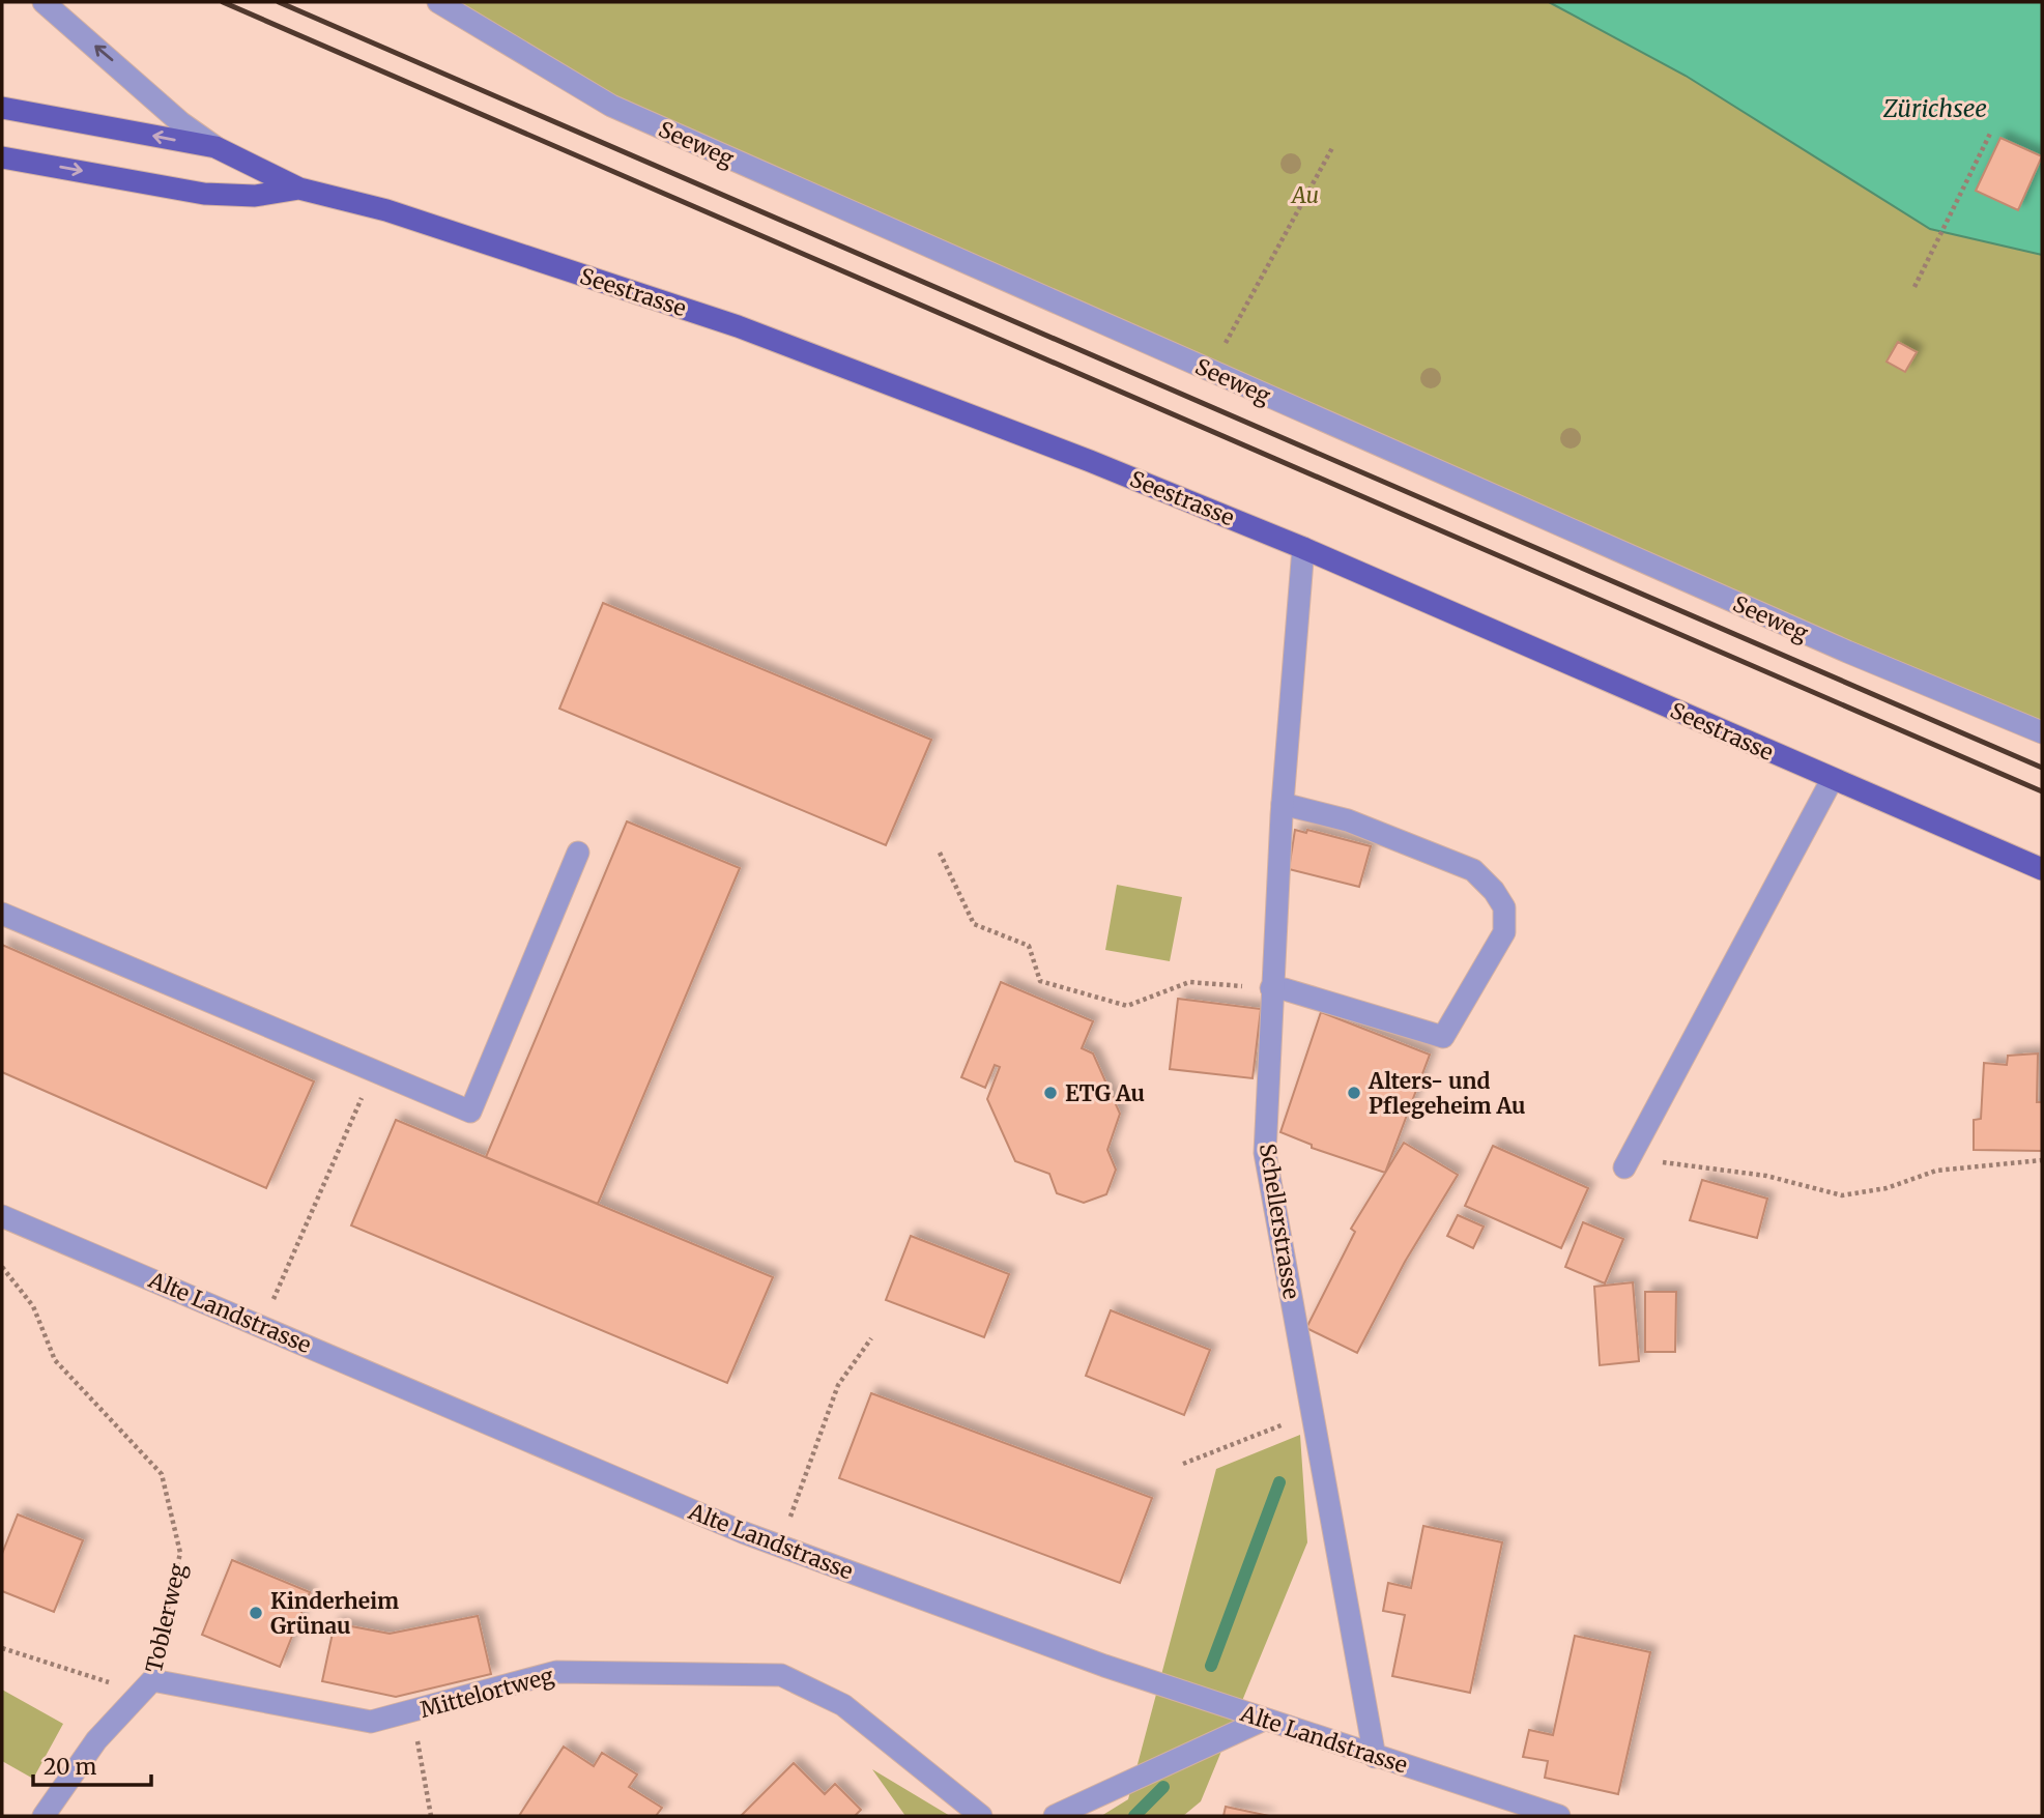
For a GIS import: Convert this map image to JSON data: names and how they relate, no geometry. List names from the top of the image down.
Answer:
{
  "streets": {
    "main road": ["Seestrasse"],
    "street": [
      "Seeweg",
      "Schellerstrasse",
      "Alte Landstrasse",
      "Toblerweg",
      "Mittelortweg"
    ]
  },
  "crossings": [
    ["Seestrasse", "Schellerstrasse"],
    ["Schellerstrasse", "Alte Landstrasse"],
    ["Toblerweg", "Mittelortweg"]
  ],
  "water": ["Zürichsee"],
  "parks": ["Au"],
  "places": ["ETG Au", "Alters- und Pflegeheim Au", "Kinderheim Grünau"],
  "scale_bar": "20 m"
}
